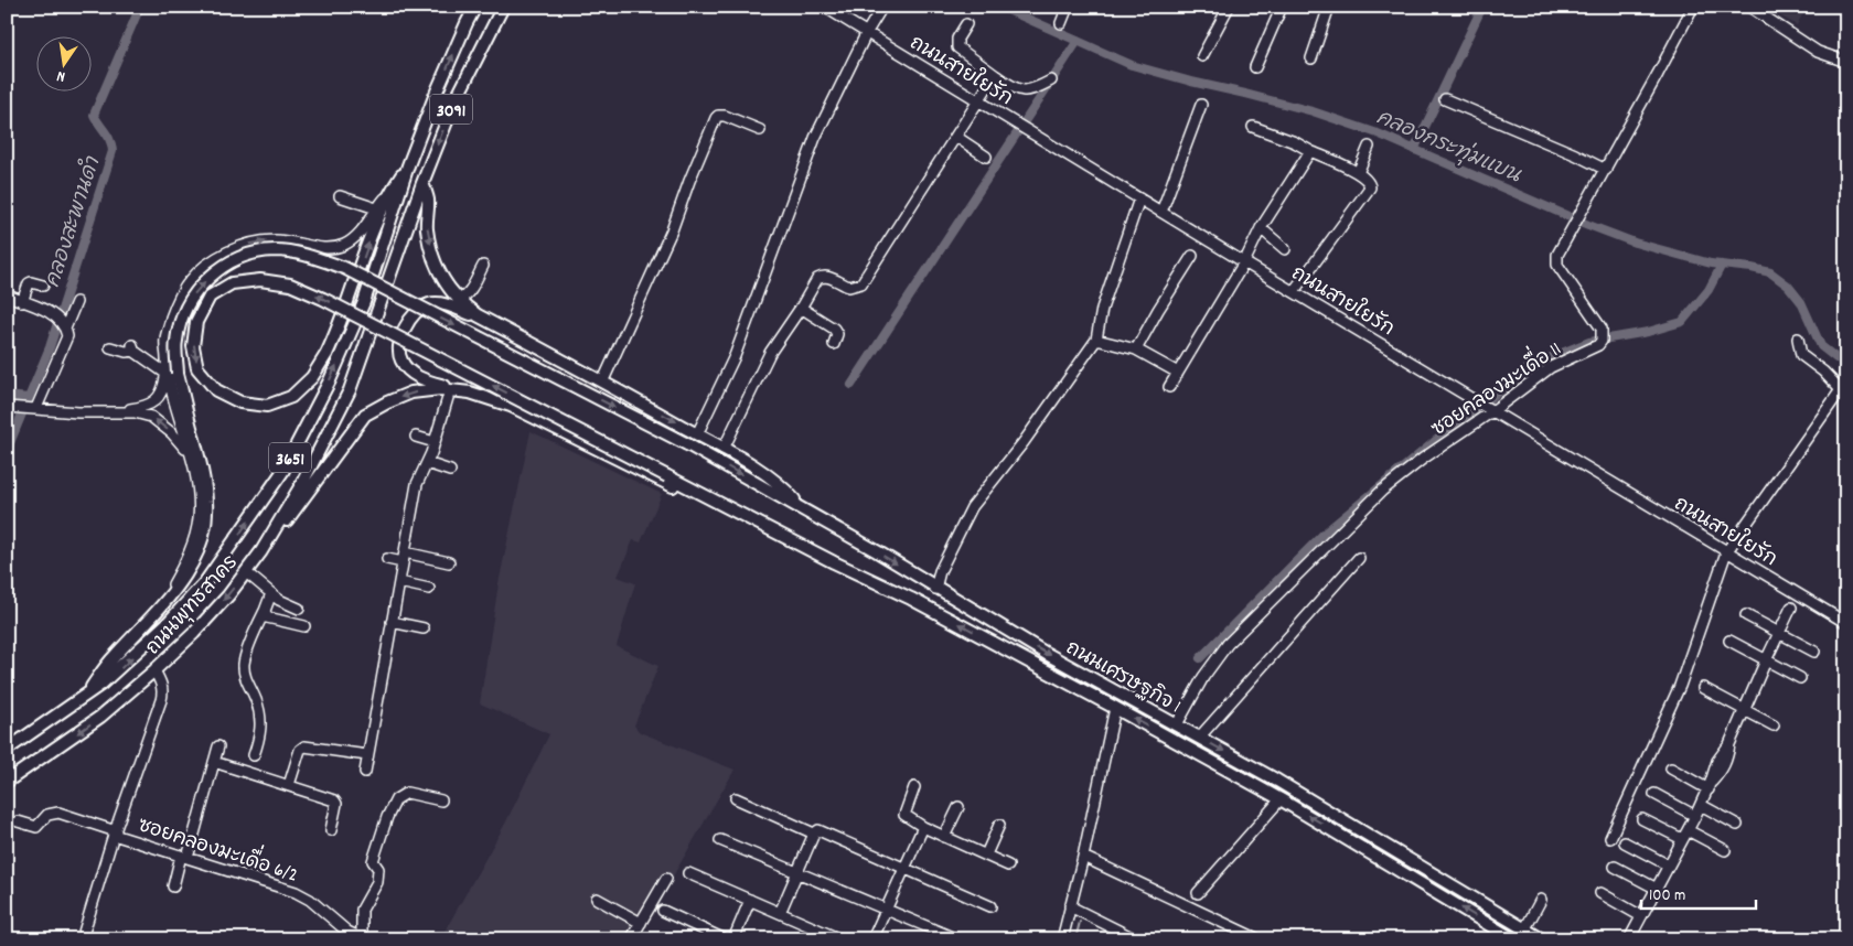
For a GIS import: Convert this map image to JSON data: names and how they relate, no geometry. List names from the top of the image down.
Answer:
{
  "streets": {
    "main road": [
      "3091",
      "3651",
      "ถนนพุทธสาคร",
      "ถนนเศรษฐกิจ 1"
    ],
    "street": ["ถนนสายใยรัก", "ซอยคลองมะเดื่อ 11", "ซอยคลองมะเดื่อ 6/2"]
  },
  "crossings": [
    ["ถนนสายใยรัก", "ซอยคลองมะเดื่อ 11"],
    ["3091", "ถนนพุทธสาคร"],
    ["3091", "ถนนเศรษฐกิจ 1"],
    ["ซอยคลองมะเดื่อ 11", "ถนนเศรษฐกิจ 1"],
    ["ถนนพุทธสาคร", "ถนนเศรษฐกิจ 1"]
  ],
  "water": ["คลองกระทุ่มแบน", "คลองสะพานดำ"],
  "scale_bar": "100 m",
  "north": "bottom"
}
